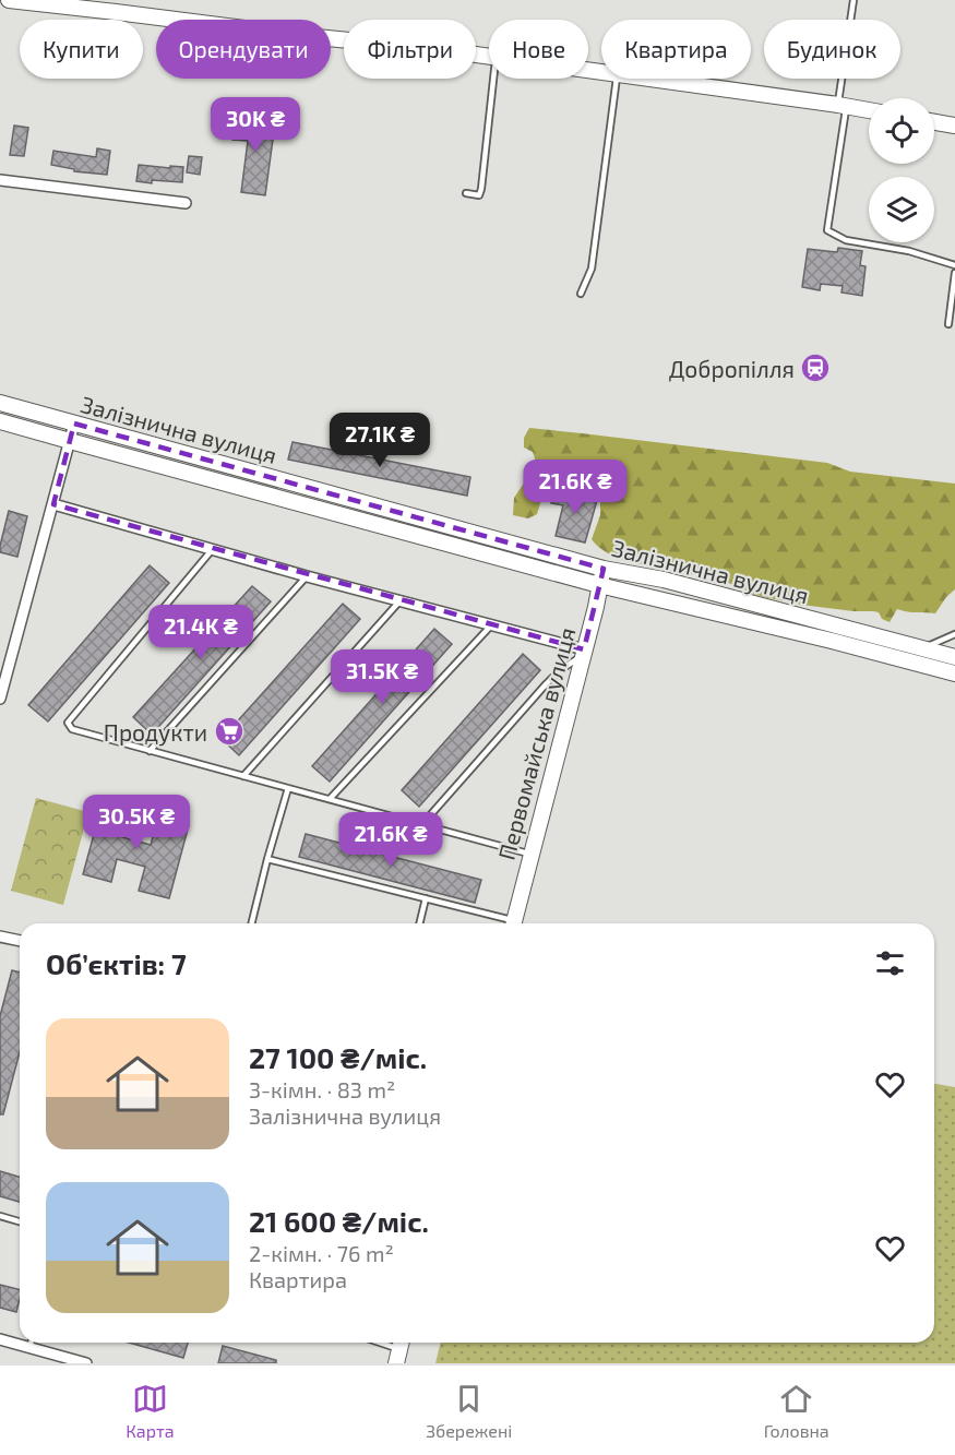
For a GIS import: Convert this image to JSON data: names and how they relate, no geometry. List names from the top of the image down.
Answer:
{
  "streets": {
    "main road": ["Залізнична вулиця", "Первомайська вулиця"]
  },
  "crossings": [
    ["Залізнична вулиця", "Первомайська вулиця"]
  ],
  "places": {
    "station": ["Добропілля"],
    "supermarket": ["Продукти"]
  },
  "page": {
    "chip": [
      "Купити",
      "Орендувати",
      "Фільтри",
      "Нове",
      "Квартира",
      "Будинок"
    ],
    "price": [
      "30K ₴",
      "27.1K ₴",
      "21.6K ₴",
      "21.4K ₴",
      "31.5K ₴",
      "30.5K ₴",
      "21.6K ₴"
    ],
    "heading": "Об’єктів: 7",
    "list": [
      {
        "name": "27 100 ₴/міс.",
        "note": "3-кімн. · 83 m² · Залізнична вулиця"
      },
      {
        "name": "21 600 ₴/міс.",
        "note": "2-кімн. · 76 m² · Квартира"
      }
    ],
    "tabs": ["Карта", "Збережені", "Головна"]
  }
}
